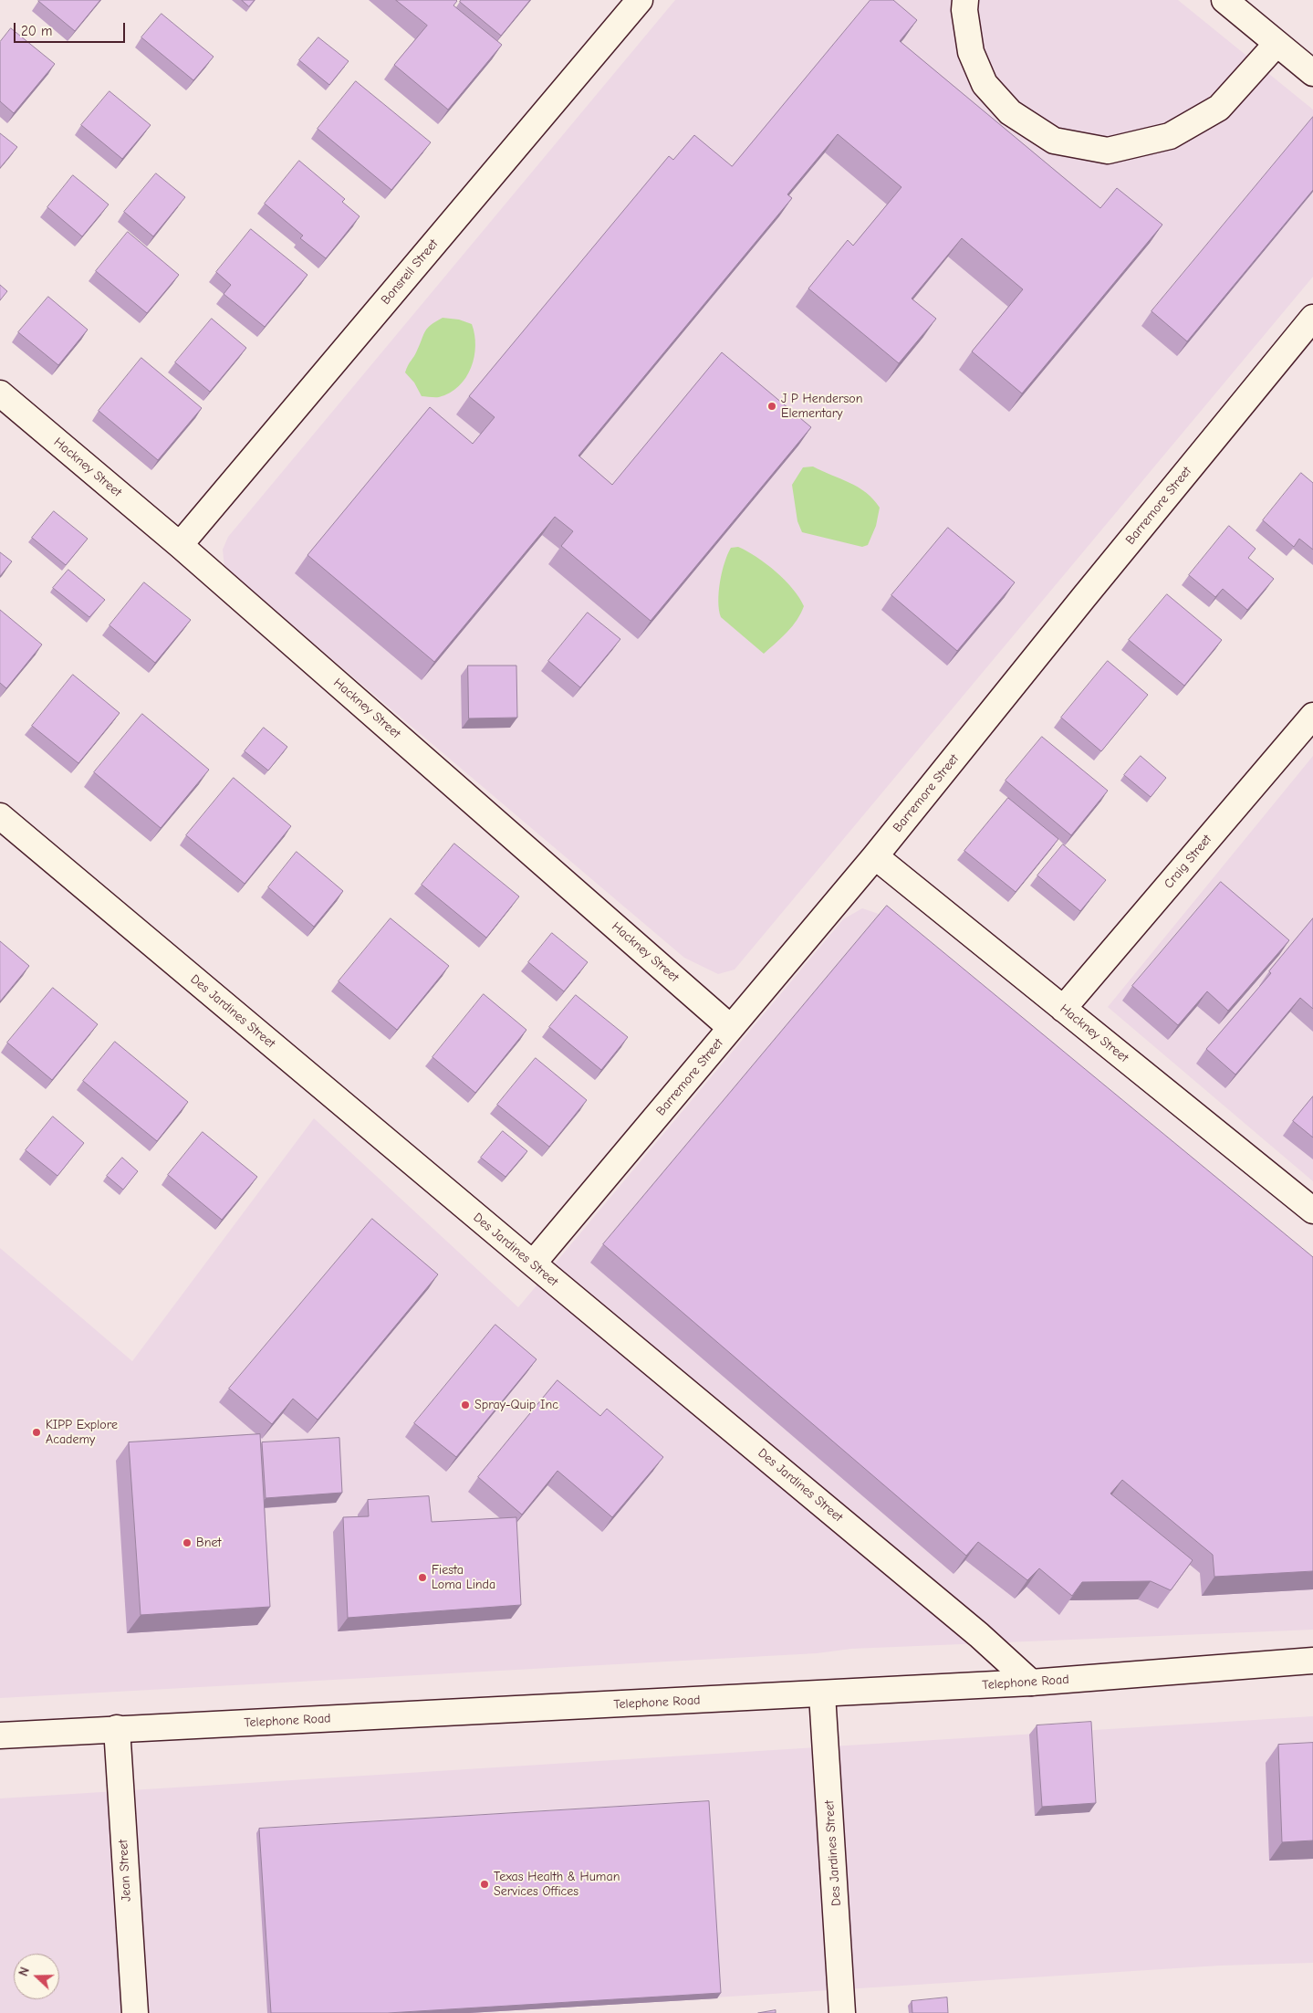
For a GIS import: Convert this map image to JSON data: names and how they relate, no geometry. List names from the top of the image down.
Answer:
{
  "streets": {
    "street": [
      "Bonsrell Street",
      "Hackney Street",
      "Barremore Street",
      "Craig Street",
      "Des Jardines Street",
      "Telephone Road",
      "Jean Street"
    ]
  },
  "crossings": [
    ["Bonsrell Street", "Hackney Street"],
    ["Hackney Street", "Barremore Street"],
    ["Hackney Street", "Craig Street"],
    ["Barremore Street", "Des Jardines Street"],
    ["Des Jardines Street", "Telephone Road"],
    ["Telephone Road", "Jean Street"]
  ],
  "places": [
    "J P Henderson Elementary",
    "Spray-Quip Inc",
    "KIPP Explore Academy",
    "Bnet",
    "Fiesta Loma Linda",
    "Texas Health & Human Services Offices"
  ],
  "scale_bar": "20 m",
  "north": "left"
}
